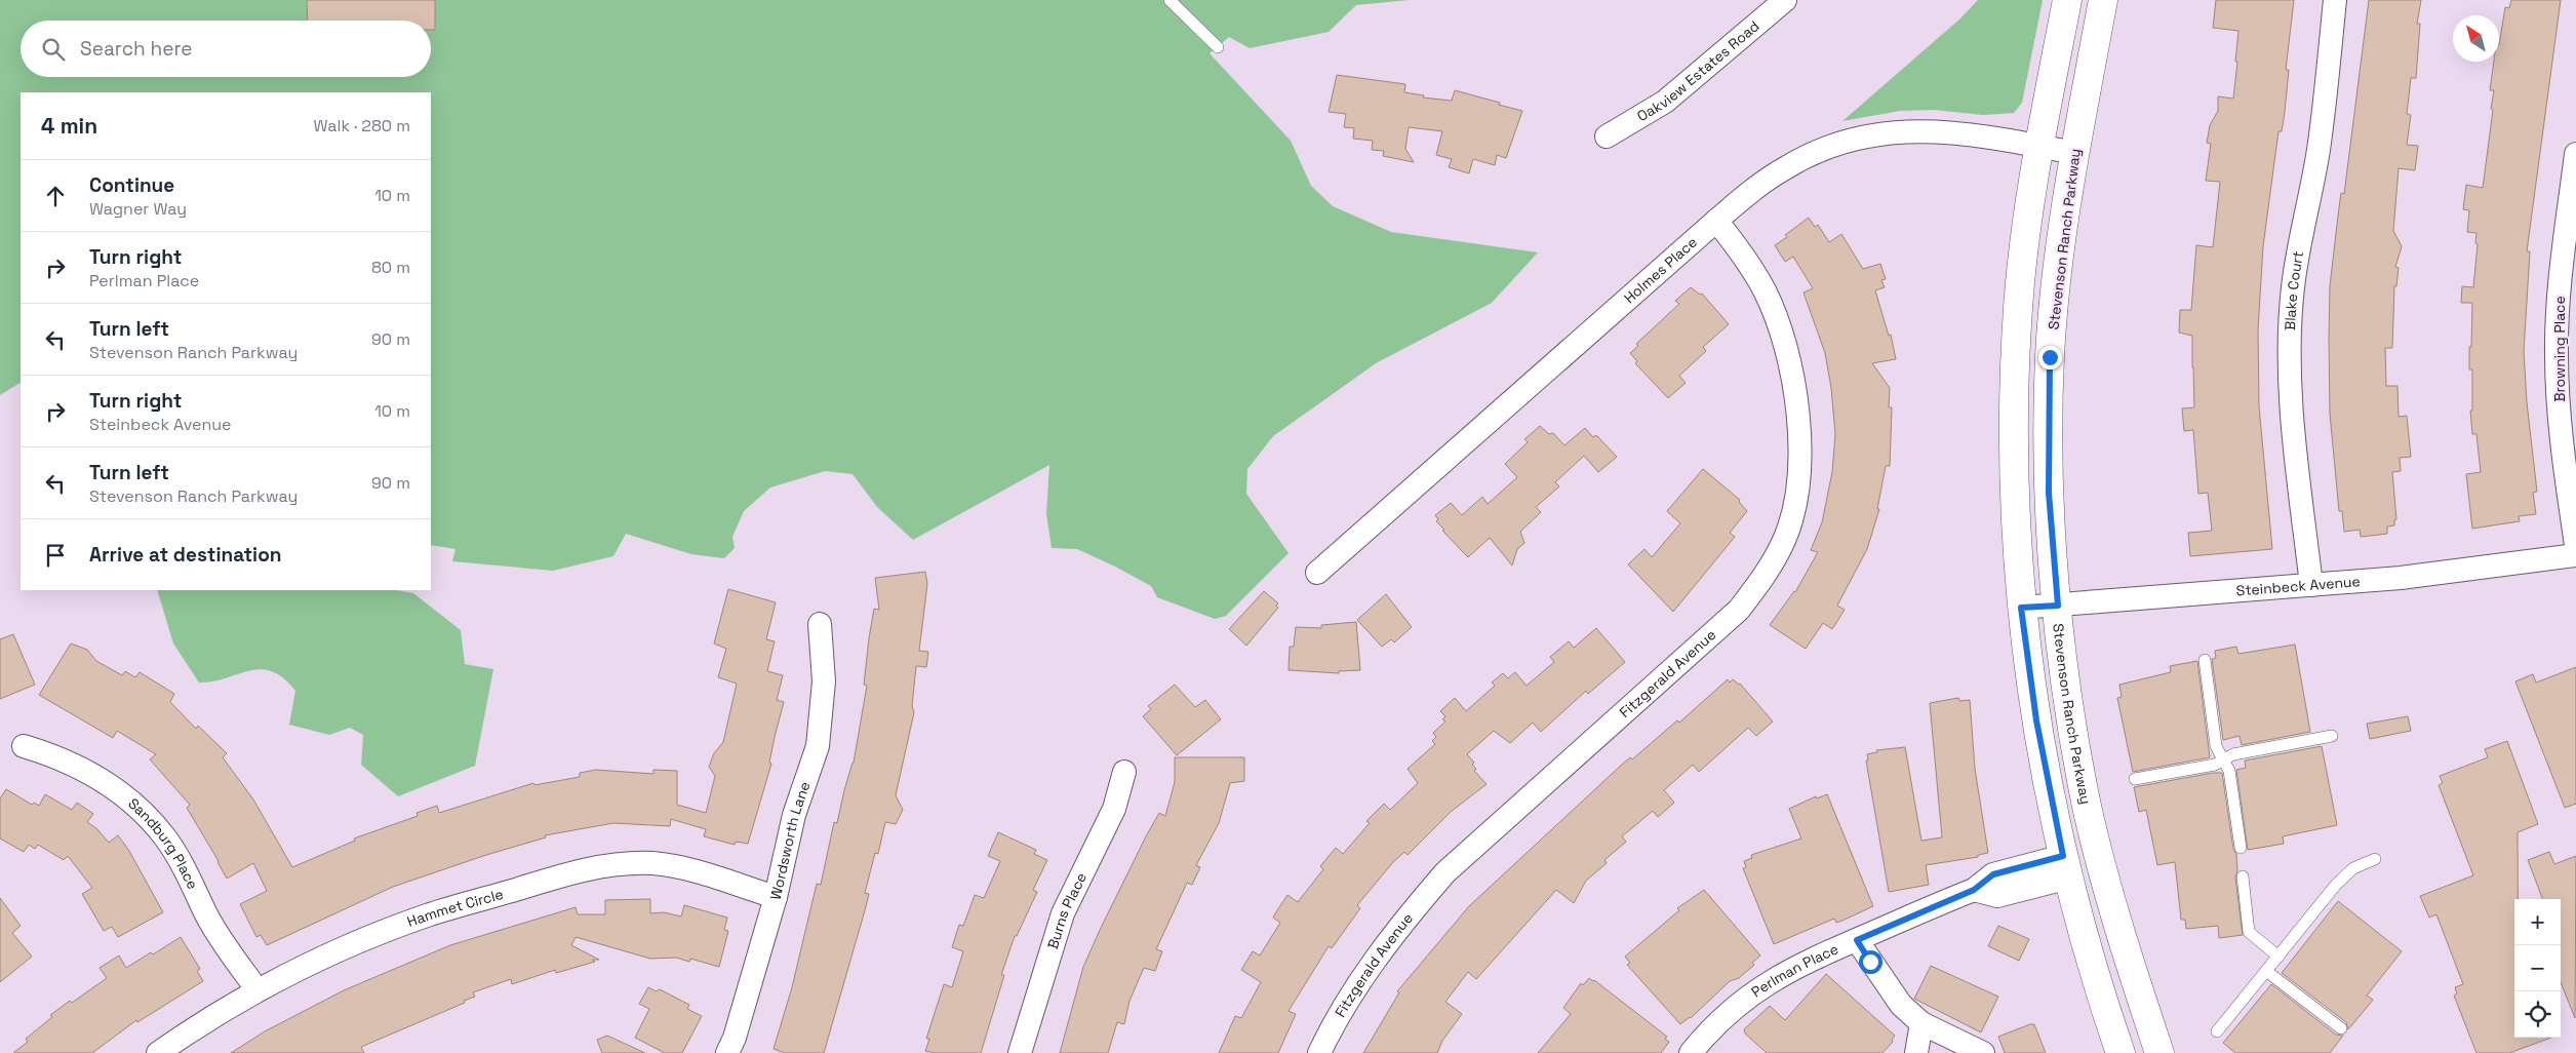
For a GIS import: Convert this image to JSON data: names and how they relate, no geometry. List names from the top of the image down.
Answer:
{
  "streets": {
    "main road": ["Stevenson Ranch Parkway"],
    "street": [
      "Oakview Estates Road",
      "Holmes Place",
      "Blake Court",
      "Browning Place",
      "Steinbeck Avenue",
      "Fitzgerald Avenue",
      "Wordsworth Lane",
      "Sandburg Place",
      "Hammet Circle",
      "Burns Place",
      "Perlman Place"
    ]
  },
  "crossings": [
    ["Stevenson Ranch Parkway", "Holmes Place"],
    ["Stevenson Ranch Parkway", "Steinbeck Avenue"],
    ["Holmes Place", "Fitzgerald Avenue"],
    ["Blake Court", "Steinbeck Avenue"],
    ["Wordsworth Lane", "Hammet Circle"],
    ["Sandburg Place", "Hammet Circle"]
  ],
  "north": "top left",
  "page": {
    "search": "Search here",
    "heading": ["4 min", "Walk · 280 m"],
    "list": [
      ["Continue", "Wagner Way", "10 m"],
      ["Turn right", "Perlman Place", "80 m"],
      ["Turn left", "Stevenson Ranch Parkway", "90 m"],
      ["Turn right", "Steinbeck Avenue", "10 m"],
      ["Turn left", "Stevenson Ranch Parkway", "90 m"],
      "Arrive at destination"
    ],
    "map_buttons": ["+", "−"]
  }
}
